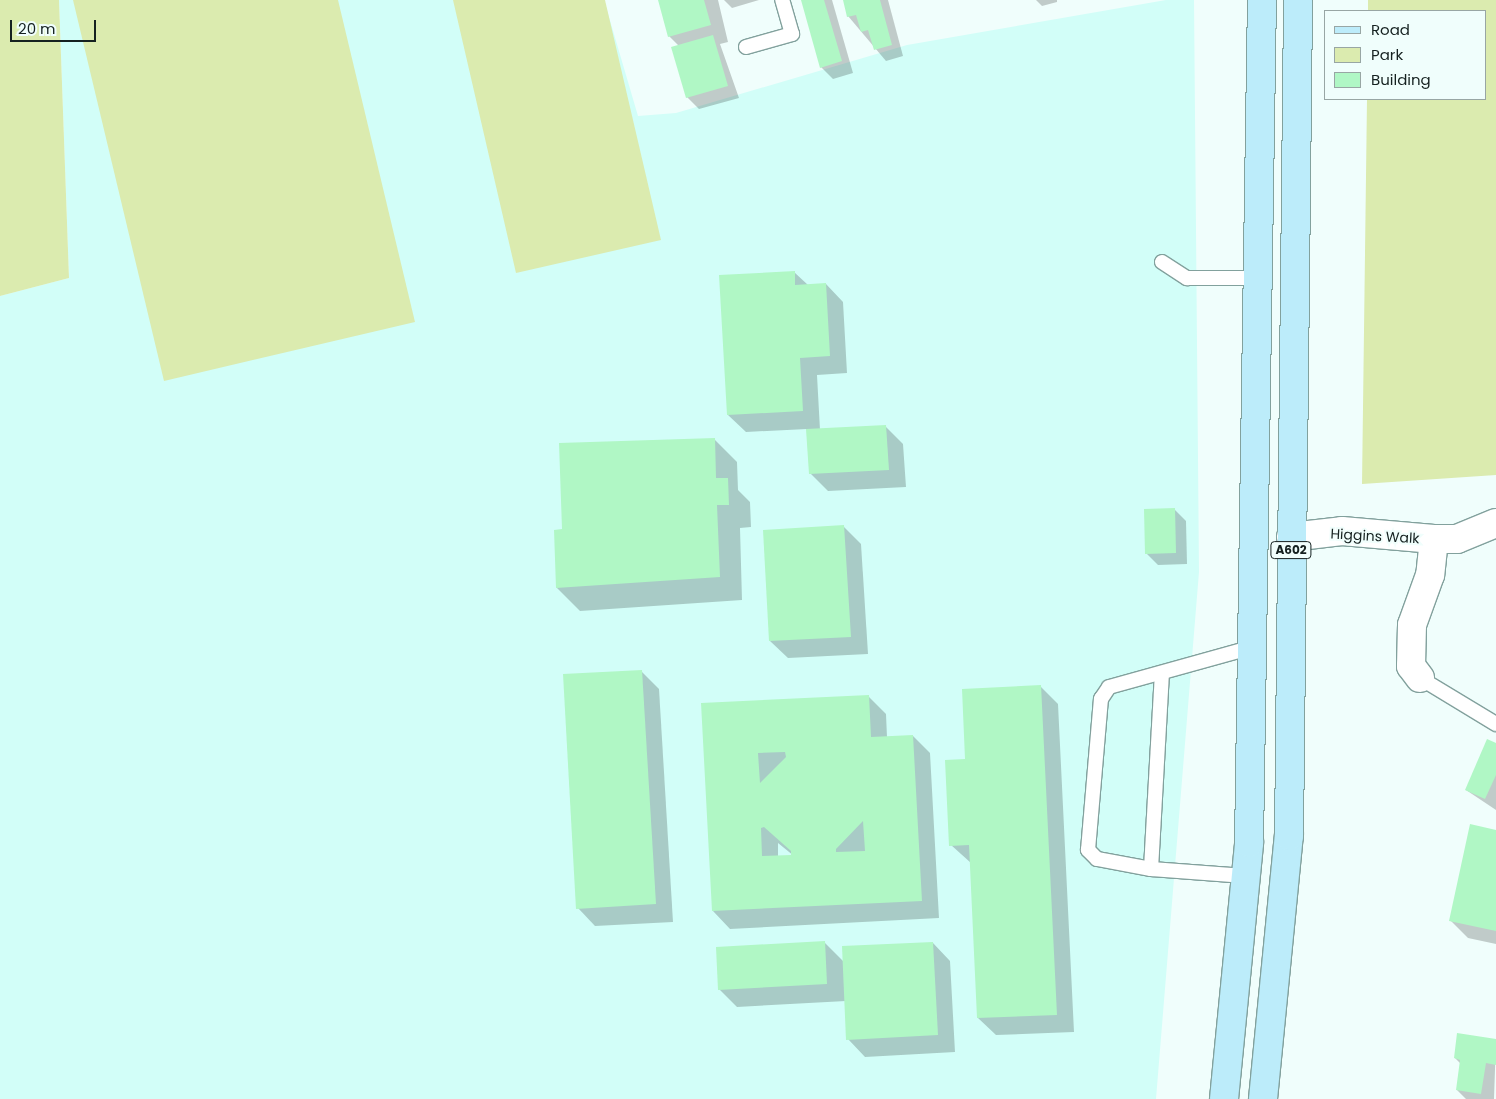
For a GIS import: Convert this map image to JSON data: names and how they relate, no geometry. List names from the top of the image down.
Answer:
{
  "streets": {
    "main road": ["A602"],
    "street": ["Higgins Walk"]
  },
  "crossings": [
    ["Higgins Walk", "A602"]
  ],
  "legend": ["Road", "Park", "Building"],
  "scale_bar": "20 m"
}
